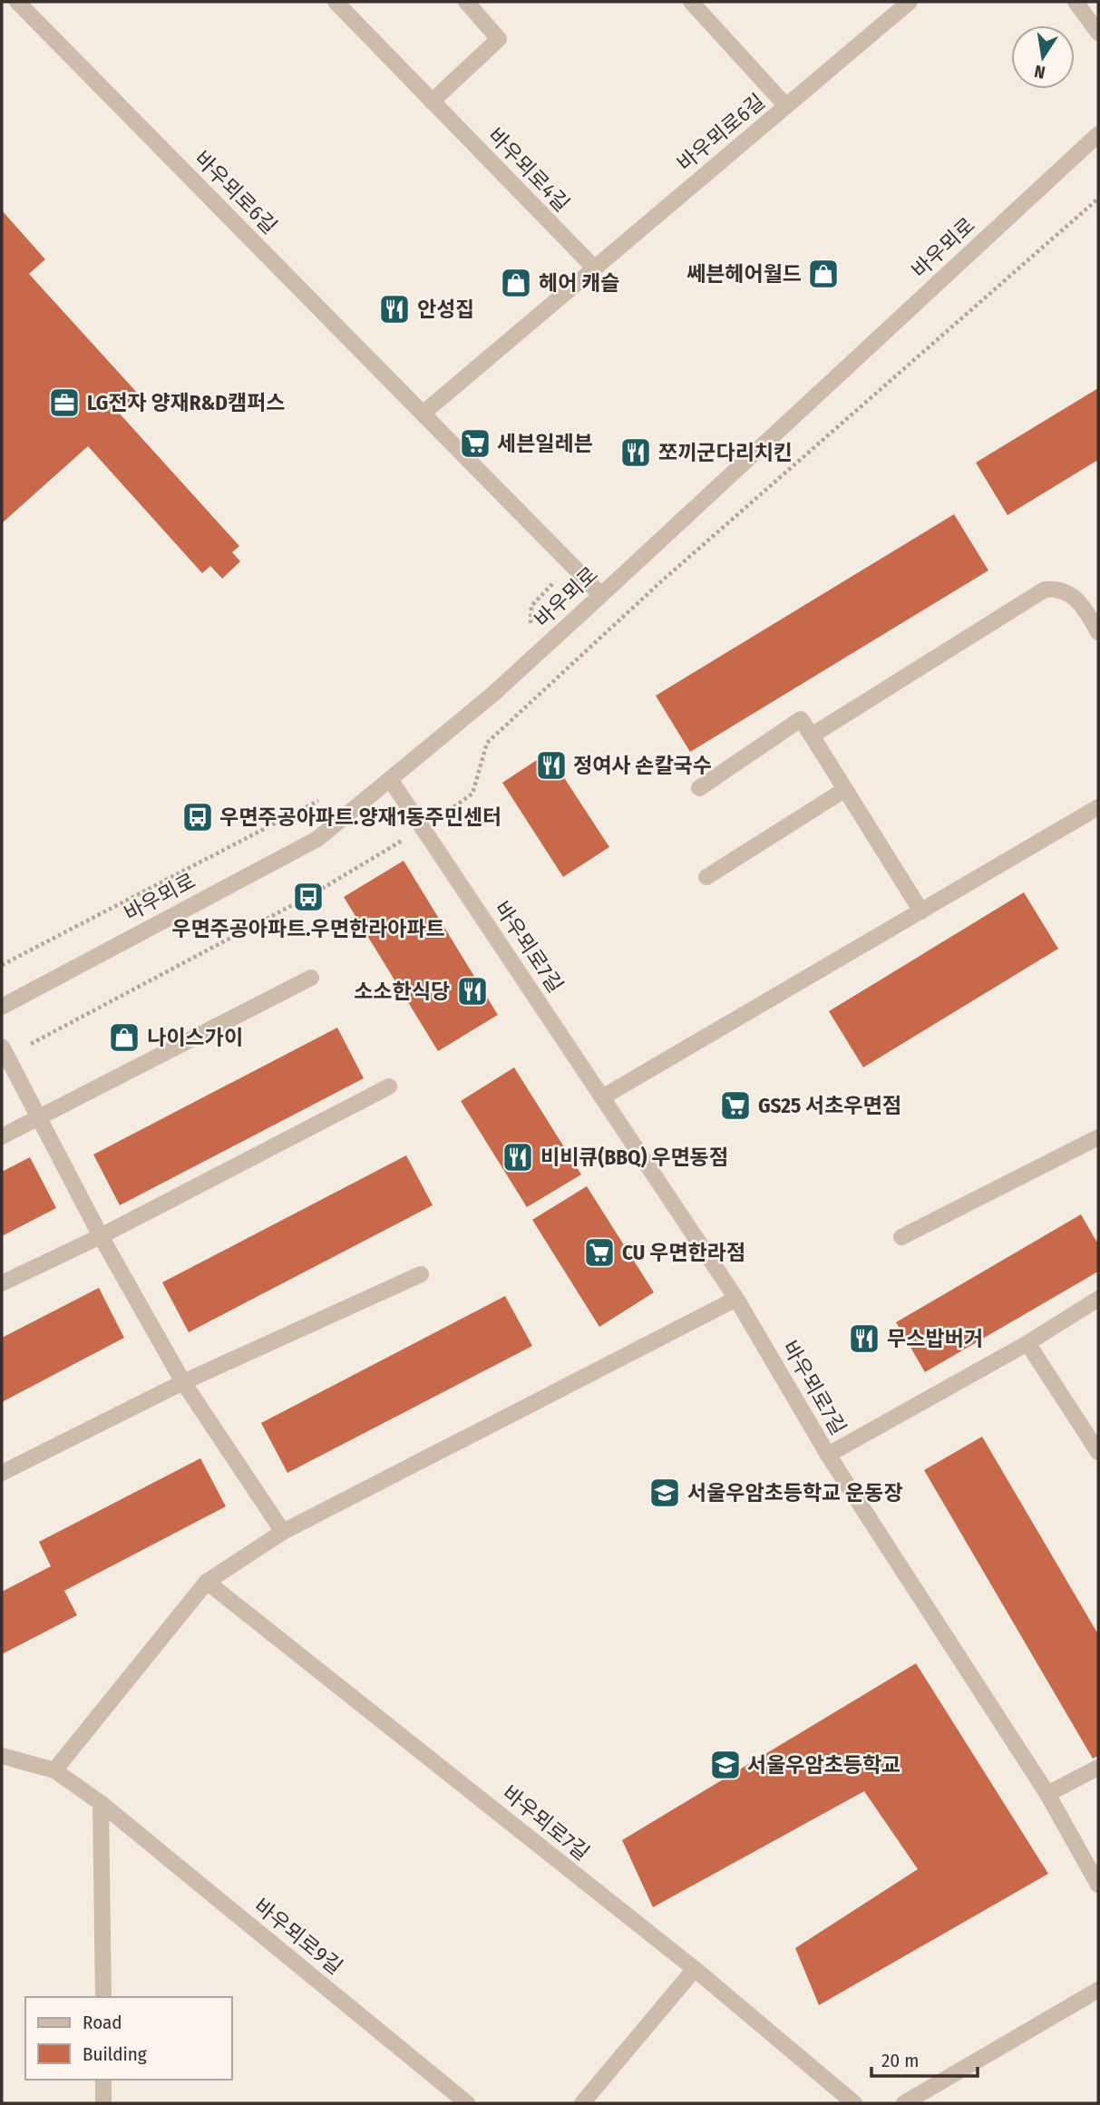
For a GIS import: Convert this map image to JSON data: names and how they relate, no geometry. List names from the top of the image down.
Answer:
{
  "streets": {
    "street": [
      "바우뫼로6길",
      "바우뫼로4길",
      "바우뫼로",
      "바우뫼로7길",
      "바우뫼로9길"
    ]
  },
  "crossings": [
    ["바우뫼로6길", "바우뫼로4길"],
    ["바우뫼로6길", "바우뫼로"],
    ["바우뫼로", "바우뫼로7길"]
  ],
  "places": {
    "shop": ["쎄븐헤어월드", "헤어 캐슬", "나이스가이"],
    "restaurant": [
      "안성집",
      "쪼끼군다리치킨",
      "정여사 손칼국수",
      "소소한식당",
      "비비큐(BBQ) 우면동점",
      "무스밥버거"
    ],
    "office": ["LG전자 양재R&D캠퍼스"],
    "supermarket": ["세븐일레븐", "GS25 서초우면점", "CU 우면한라점"],
    "bus stop": ["우면주공아파트.양재1동주민센터", "우면주공아파트.우면한라아파트"],
    "school or university": ["서울우암초등학교 운동장", "서울우암초등학교"]
  },
  "legend": ["Road", "Building"],
  "scale_bar": "20 m",
  "north": "bottom"
}
